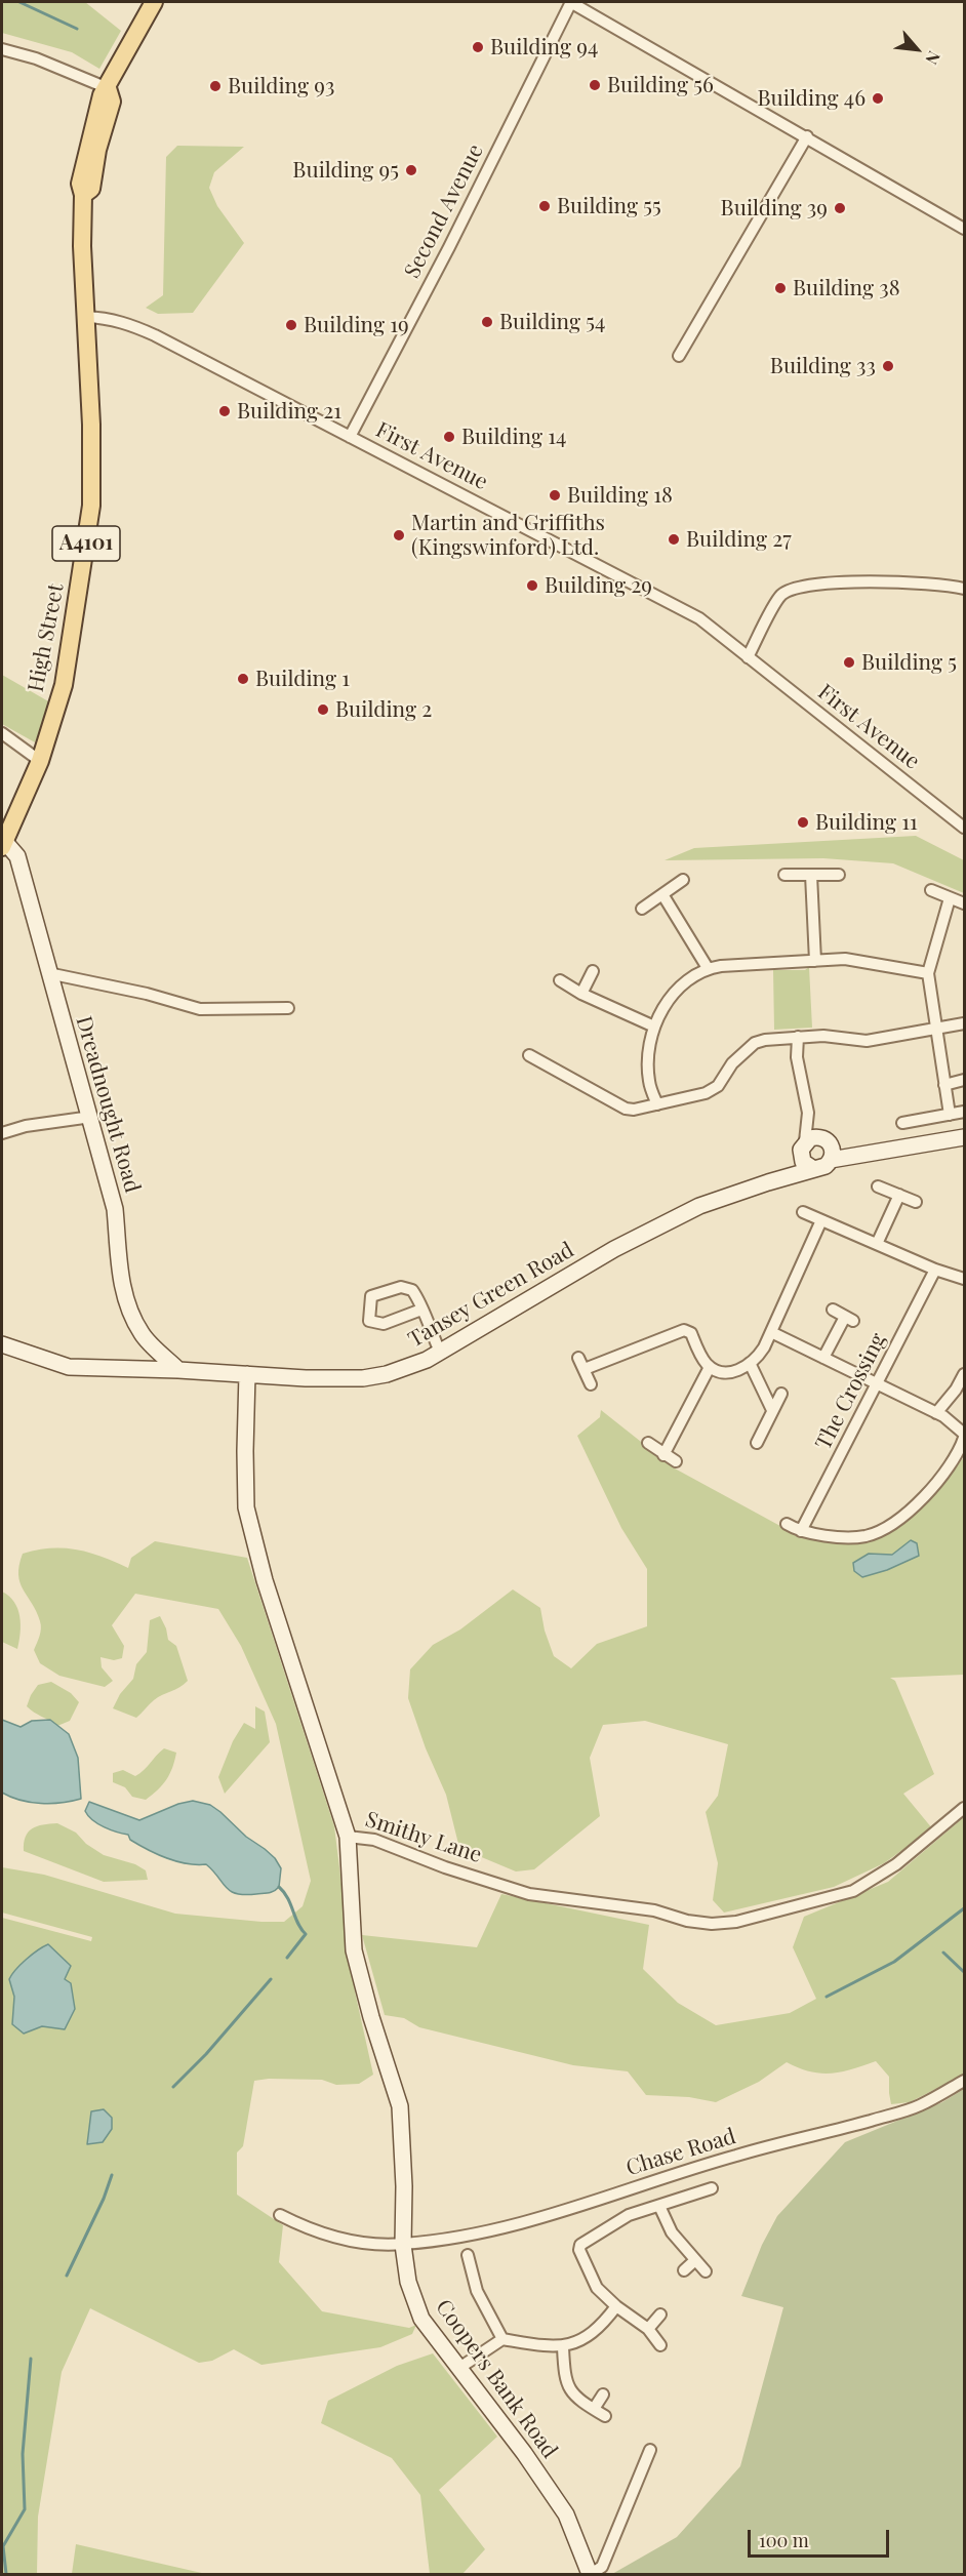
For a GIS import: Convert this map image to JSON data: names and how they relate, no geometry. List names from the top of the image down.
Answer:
{
  "streets": {
    "main road": ["A4101", "High Street"],
    "street": [
      "Second Avenue",
      "First Avenue",
      "Dreadnought Road",
      "Tansey Green Road",
      "The Crossing",
      "Smithy Lane",
      "Chase Road",
      "Coopers Bank Road"
    ]
  },
  "crossings": [
    ["Second Avenue", "First Avenue"],
    ["First Avenue", "A4101"],
    ["First Avenue", "High Street"],
    ["A4101", "High Street"],
    ["High Street", "Dreadnought Road"],
    ["Dreadnought Road", "Tansey Green Road"],
    ["Tansey Green Road", "Smithy Lane"],
    ["Smithy Lane", "Coopers Bank Road"],
    ["Chase Road", "Coopers Bank Road"]
  ],
  "places": [
    "Building 94",
    "Building 56",
    "Building 93",
    "Building 46",
    "Building 95",
    "Building 55",
    "Building 39",
    "Building 38",
    "Building 54",
    "Building 19",
    "Building 33",
    "Building 21",
    "Building 14",
    "Building 18",
    "Martin and Griffiths (Kingswinford) Ltd.",
    "Building 27",
    "Building 29",
    "Building 5",
    "Building 1",
    "Building 2",
    "Building 11"
  ],
  "scale_bar": "100 m",
  "north": "bottom right"
}
